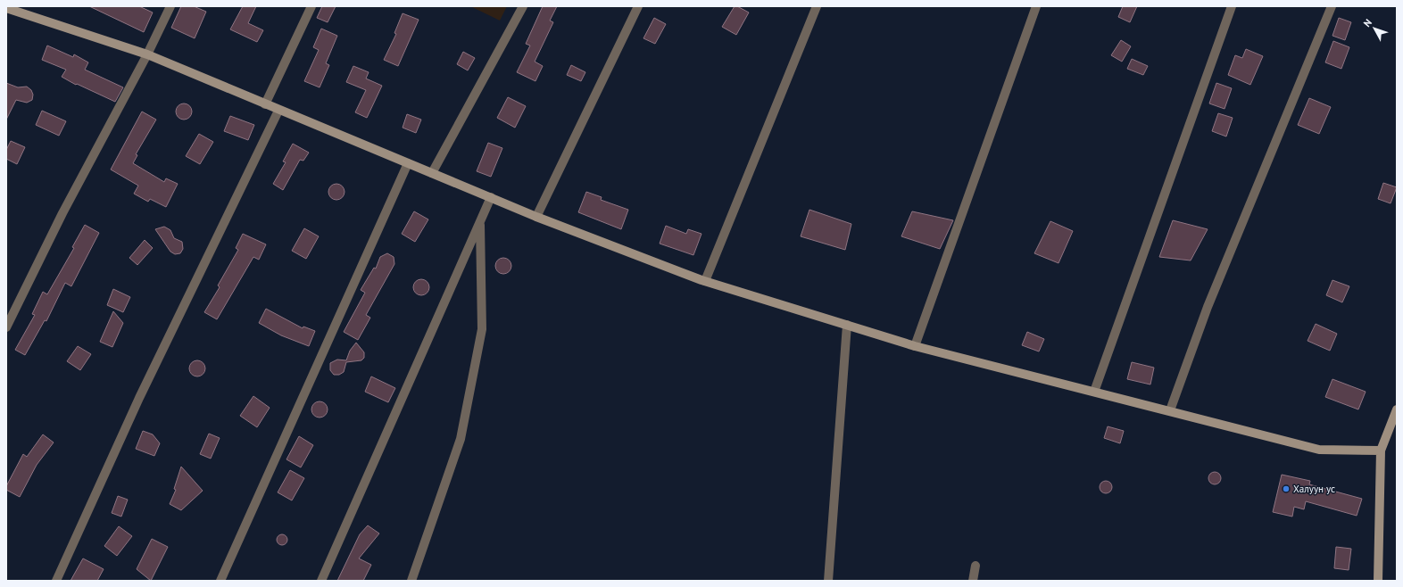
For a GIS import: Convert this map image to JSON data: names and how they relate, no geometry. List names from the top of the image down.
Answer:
{
  "places": ["Халуун ус"],
  "north": "top left"
}
